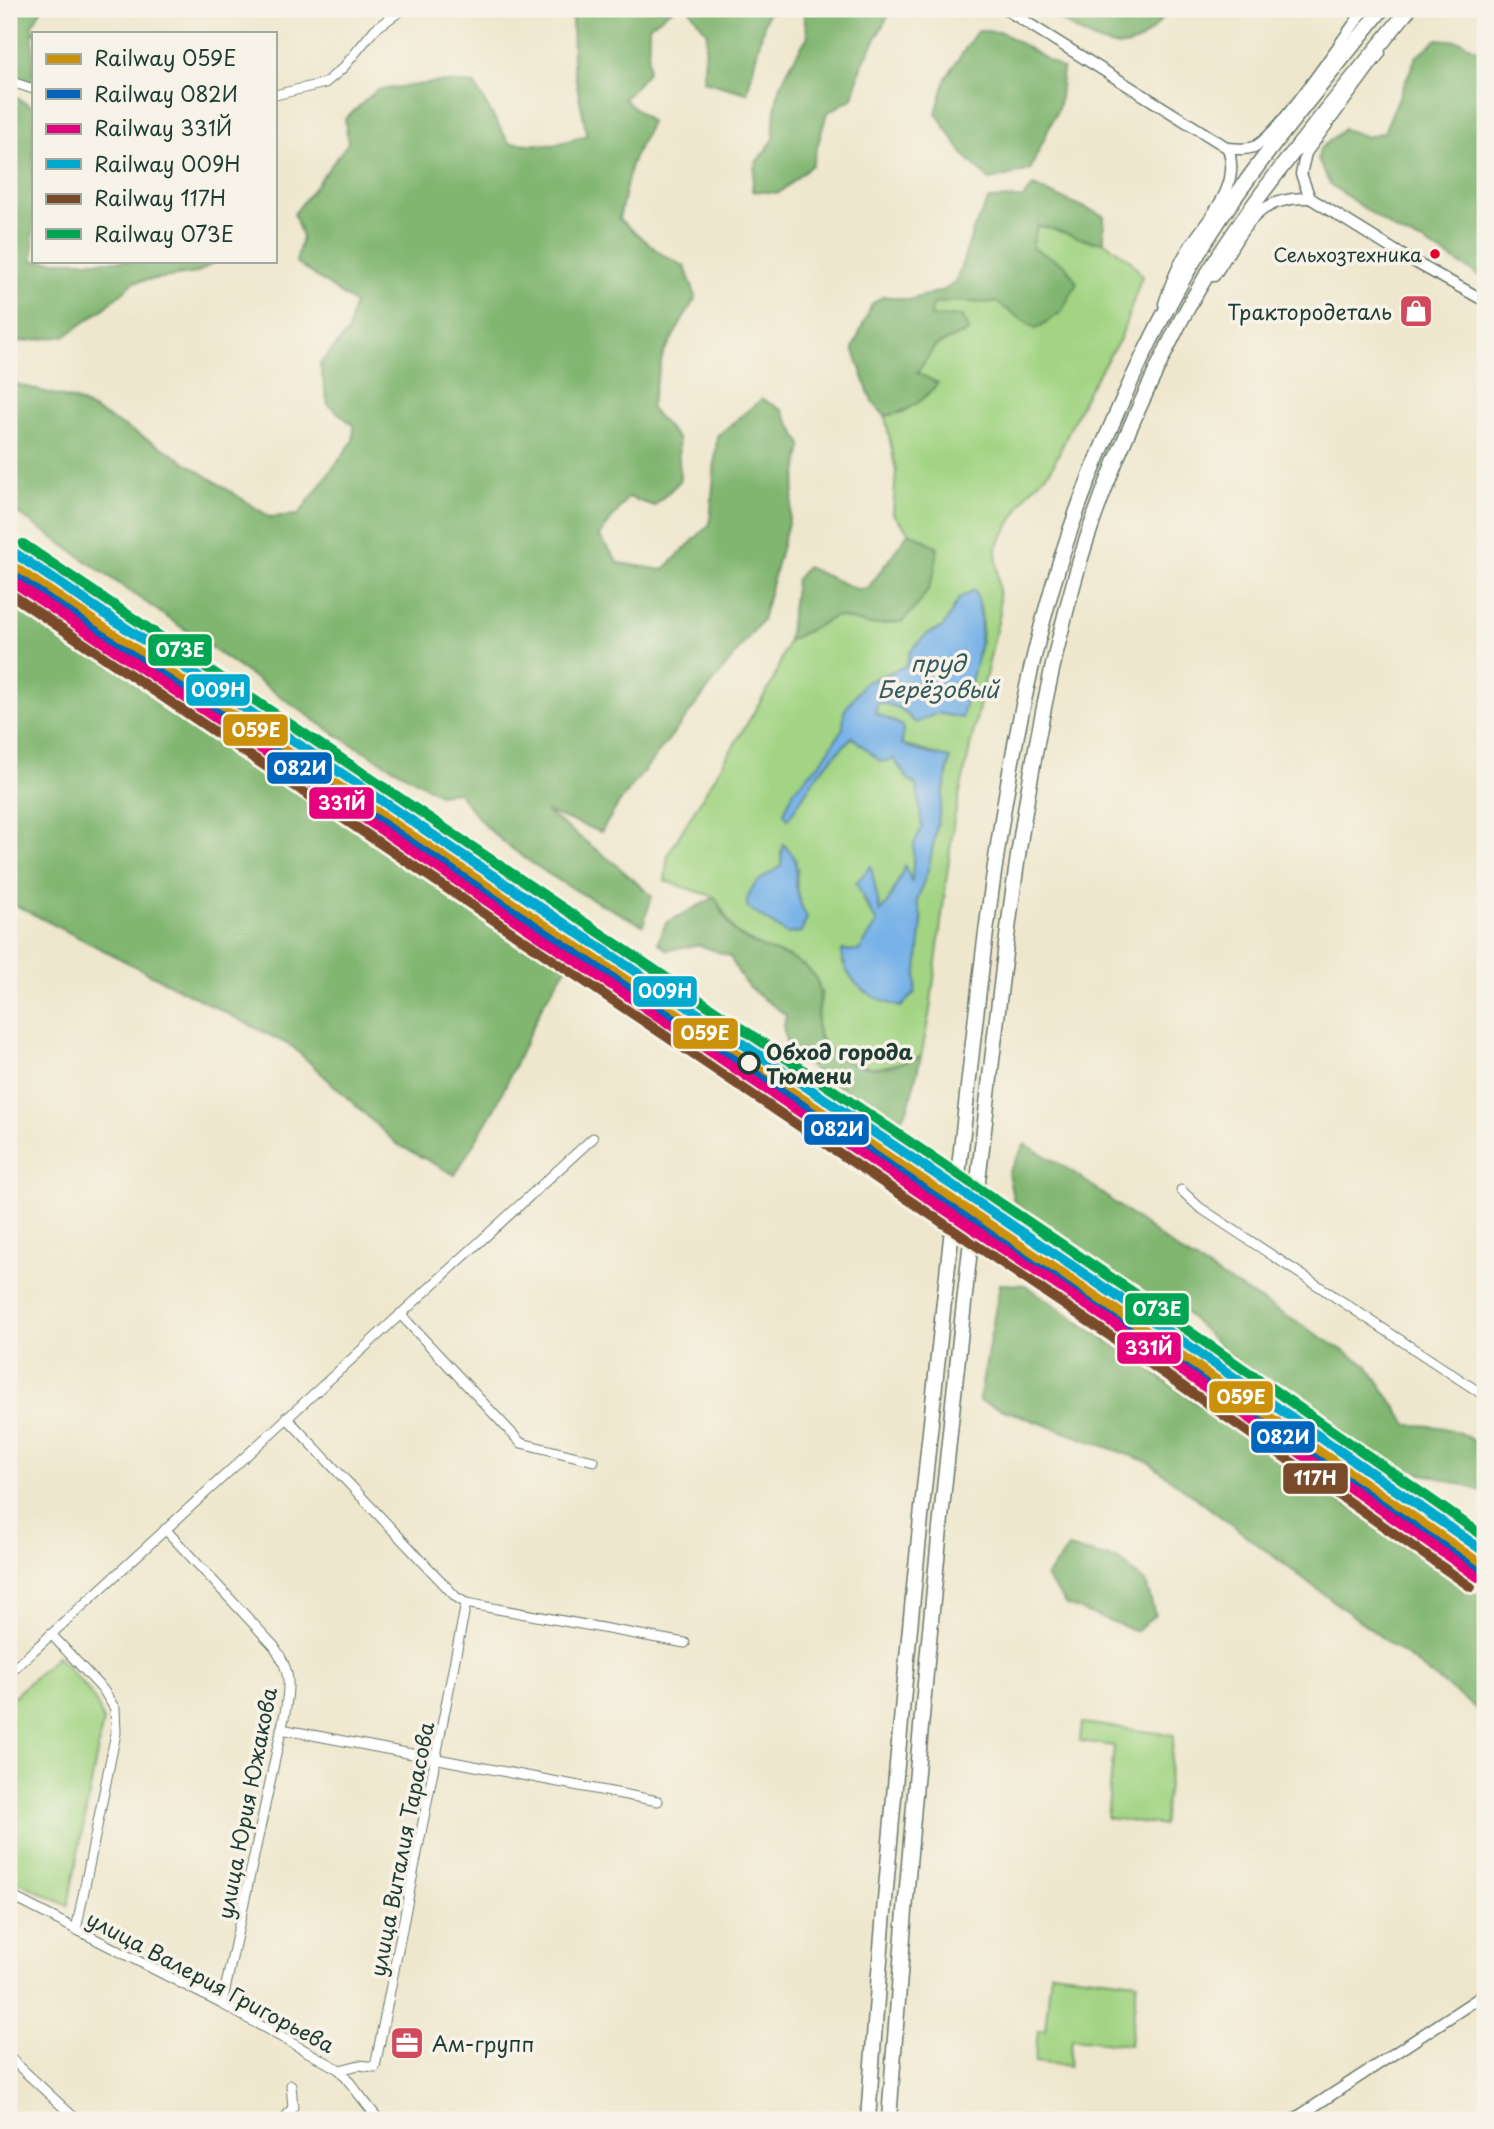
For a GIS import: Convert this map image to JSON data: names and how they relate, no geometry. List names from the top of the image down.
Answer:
{
  "streets": {
    "street": ["улица Юрия Южакова", "улица Виталия Тарасова", "улица Валерия Григорьева"]
  },
  "crossings": [
    ["улица Юрия Южакова", "улица Валерия Григорьева"],
    ["улица Виталия Тарасова", "улица Валерия Григорьева"]
  ],
  "water": ["пруд Берёзовый"],
  "places": {
    "other": ["Сельхозтехника", "Обход города Тюмени"],
    "shop": ["Трактородеталь"],
    "office": ["Ам-групп"]
  },
  "lines": [
    "rail line 073Е",
    "rail line 009Н",
    "rail line 059Е",
    "rail line 082И",
    "rail line 331Й",
    "rail line 117Н"
  ],
  "legend": [
    "Railway 059Е",
    "Railway 082И",
    "Railway 331Й",
    "Railway 009Н",
    "Railway 117Н",
    "Railway 073Е"
  ]
}
